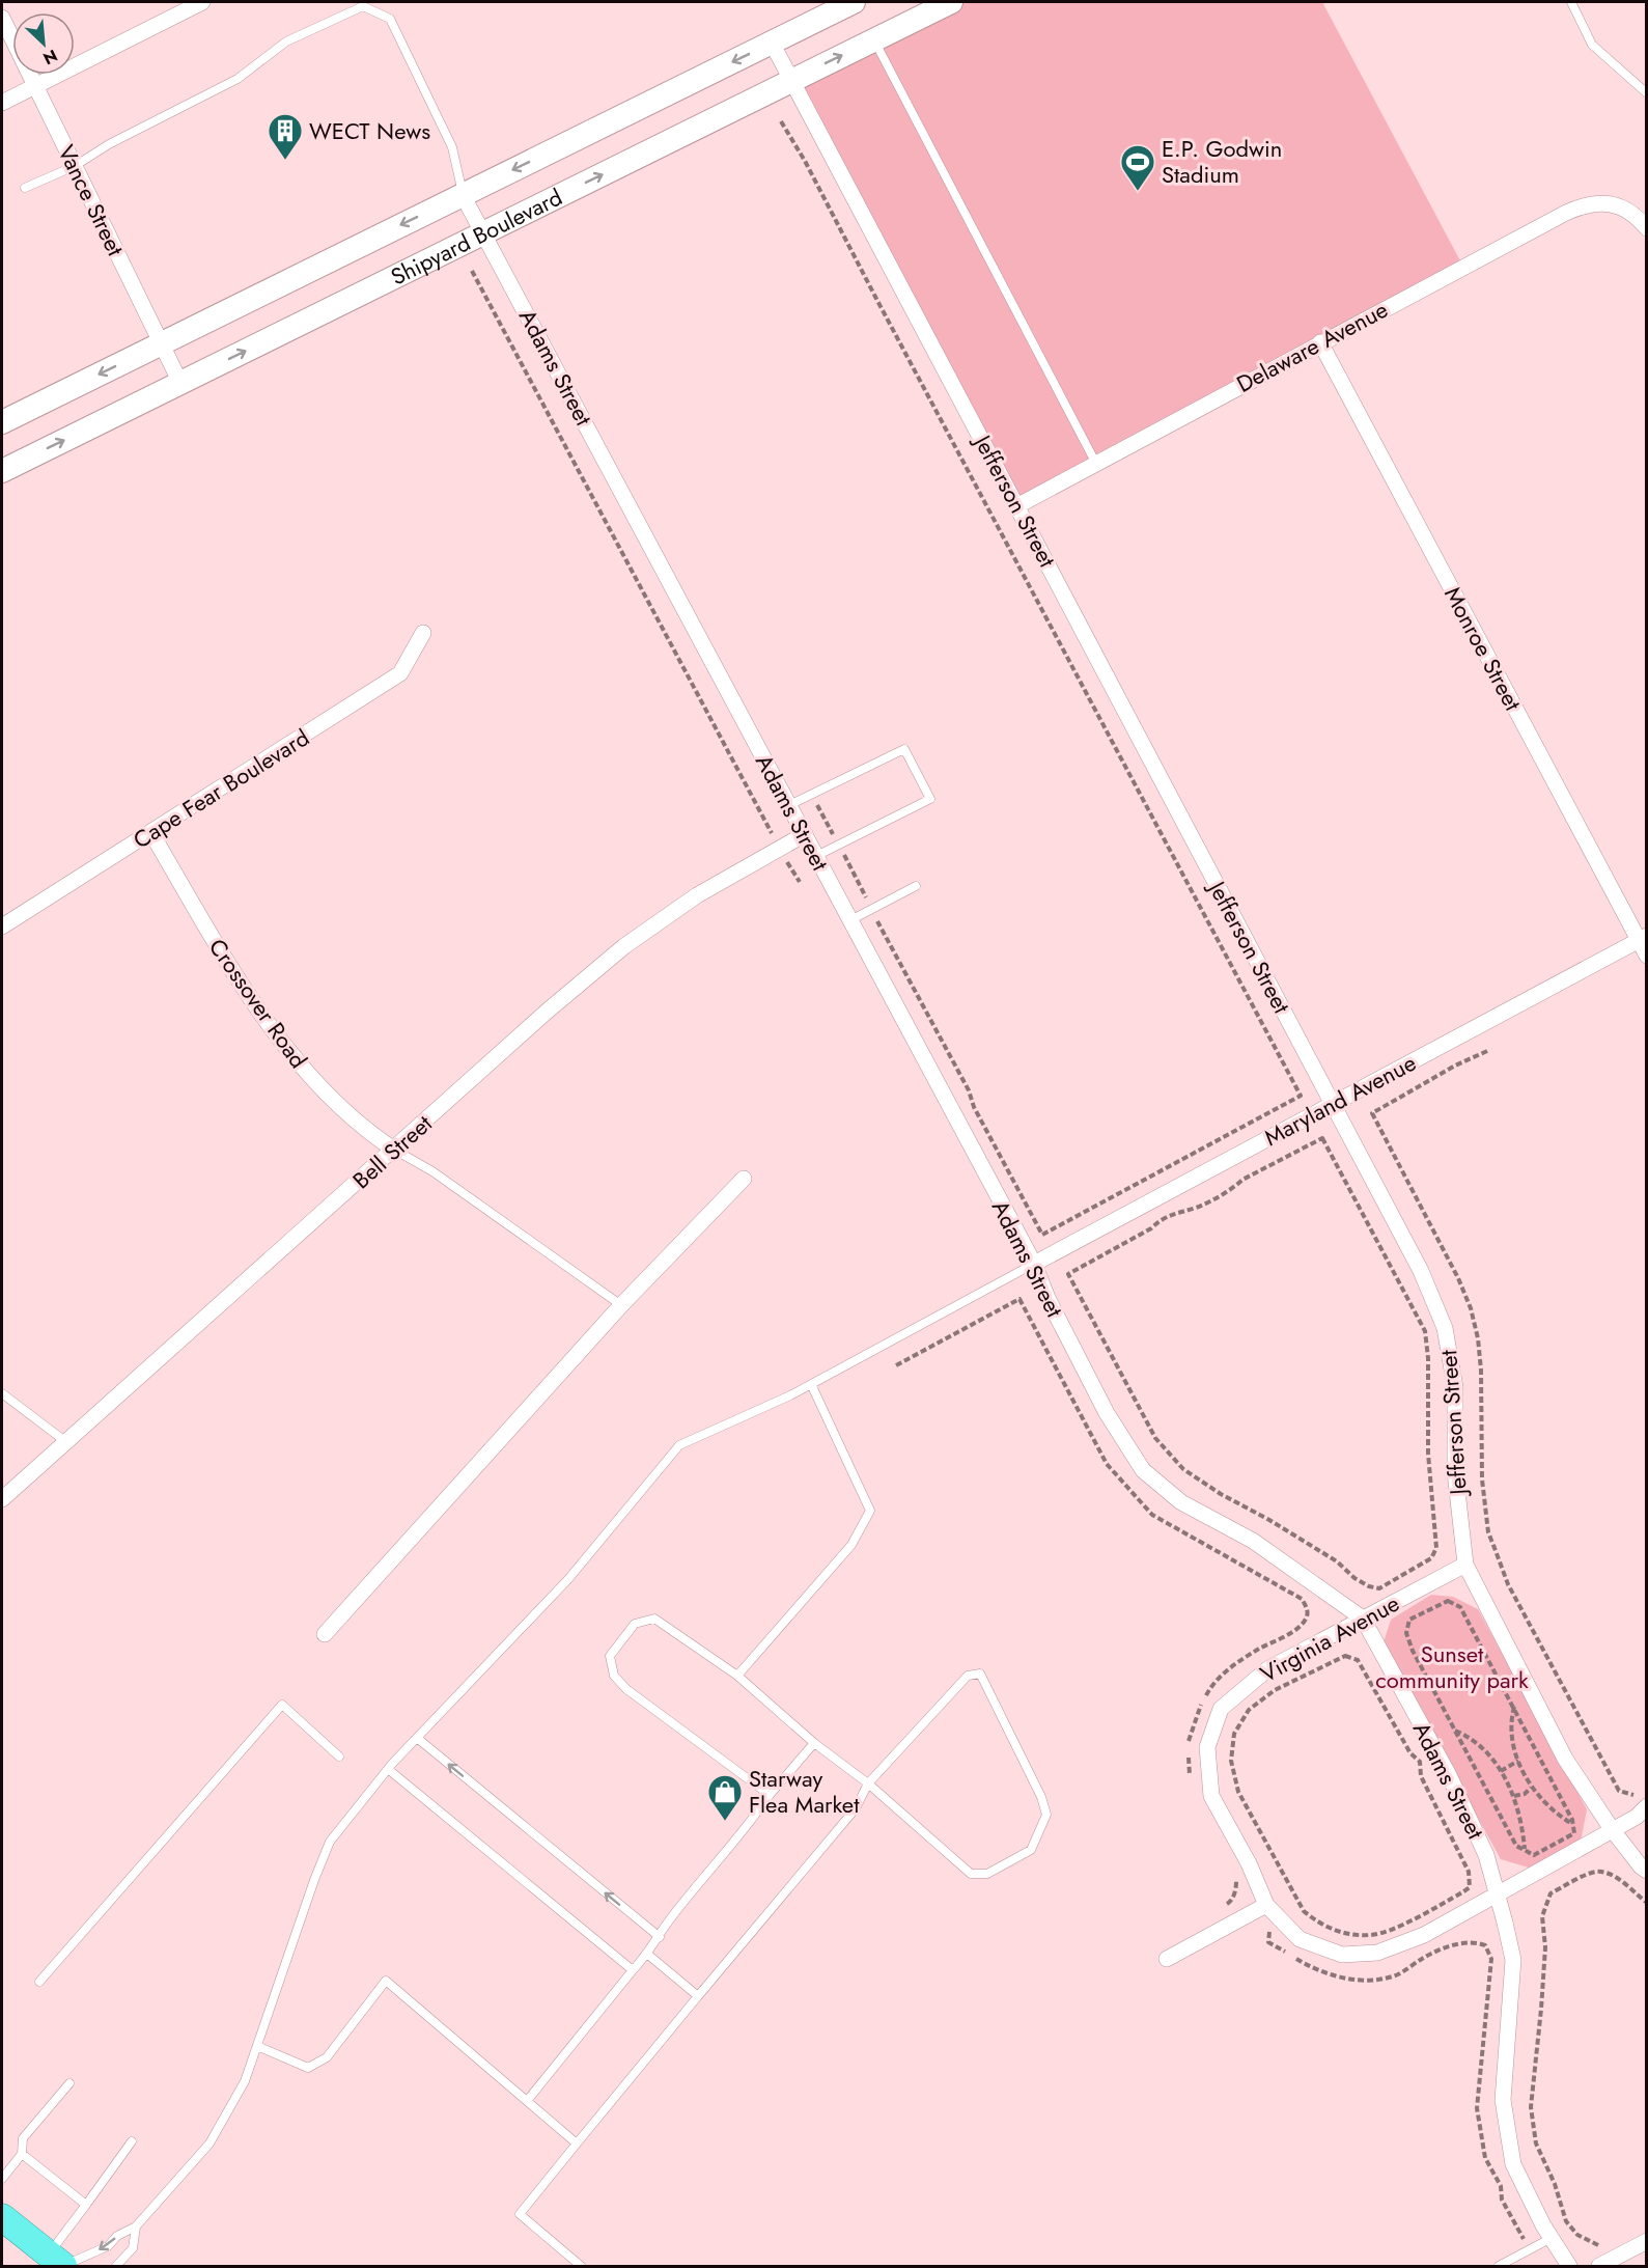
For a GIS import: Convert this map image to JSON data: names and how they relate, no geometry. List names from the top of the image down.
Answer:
{
  "streets": {
    "main road": ["Shipyard Boulevard"],
    "street": [
      "Vance Street",
      "Delaware Avenue",
      "Adams Street",
      "Jefferson Street",
      "Monroe Street",
      "Cape Fear Boulevard",
      "Crossover Road",
      "Maryland Avenue",
      "Bell Street",
      "Virginia Avenue"
    ]
  },
  "crossings": [
    ["Vance Street", "Shipyard Boulevard"],
    ["Shipyard Boulevard", "Adams Street"],
    ["Shipyard Boulevard", "Jefferson Street"],
    ["Delaware Avenue", "Jefferson Street"],
    ["Delaware Avenue", "Monroe Street"],
    ["Adams Street", "Maryland Avenue"],
    ["Adams Street", "Bell Street"],
    ["Adams Street", "Virginia Avenue"],
    ["Jefferson Street", "Maryland Avenue"],
    ["Jefferson Street", "Virginia Avenue"],
    ["Monroe Street", "Maryland Avenue"],
    ["Cape Fear Boulevard", "Crossover Road"],
    ["Crossover Road", "Bell Street"]
  ],
  "parks": ["Sunset community park"],
  "places": {
    "building": ["WECT News"],
    "sports": ["E.P. Godwin Stadium"],
    "shop": ["Starway Flea Market"]
  },
  "north": "bottom right"
}
